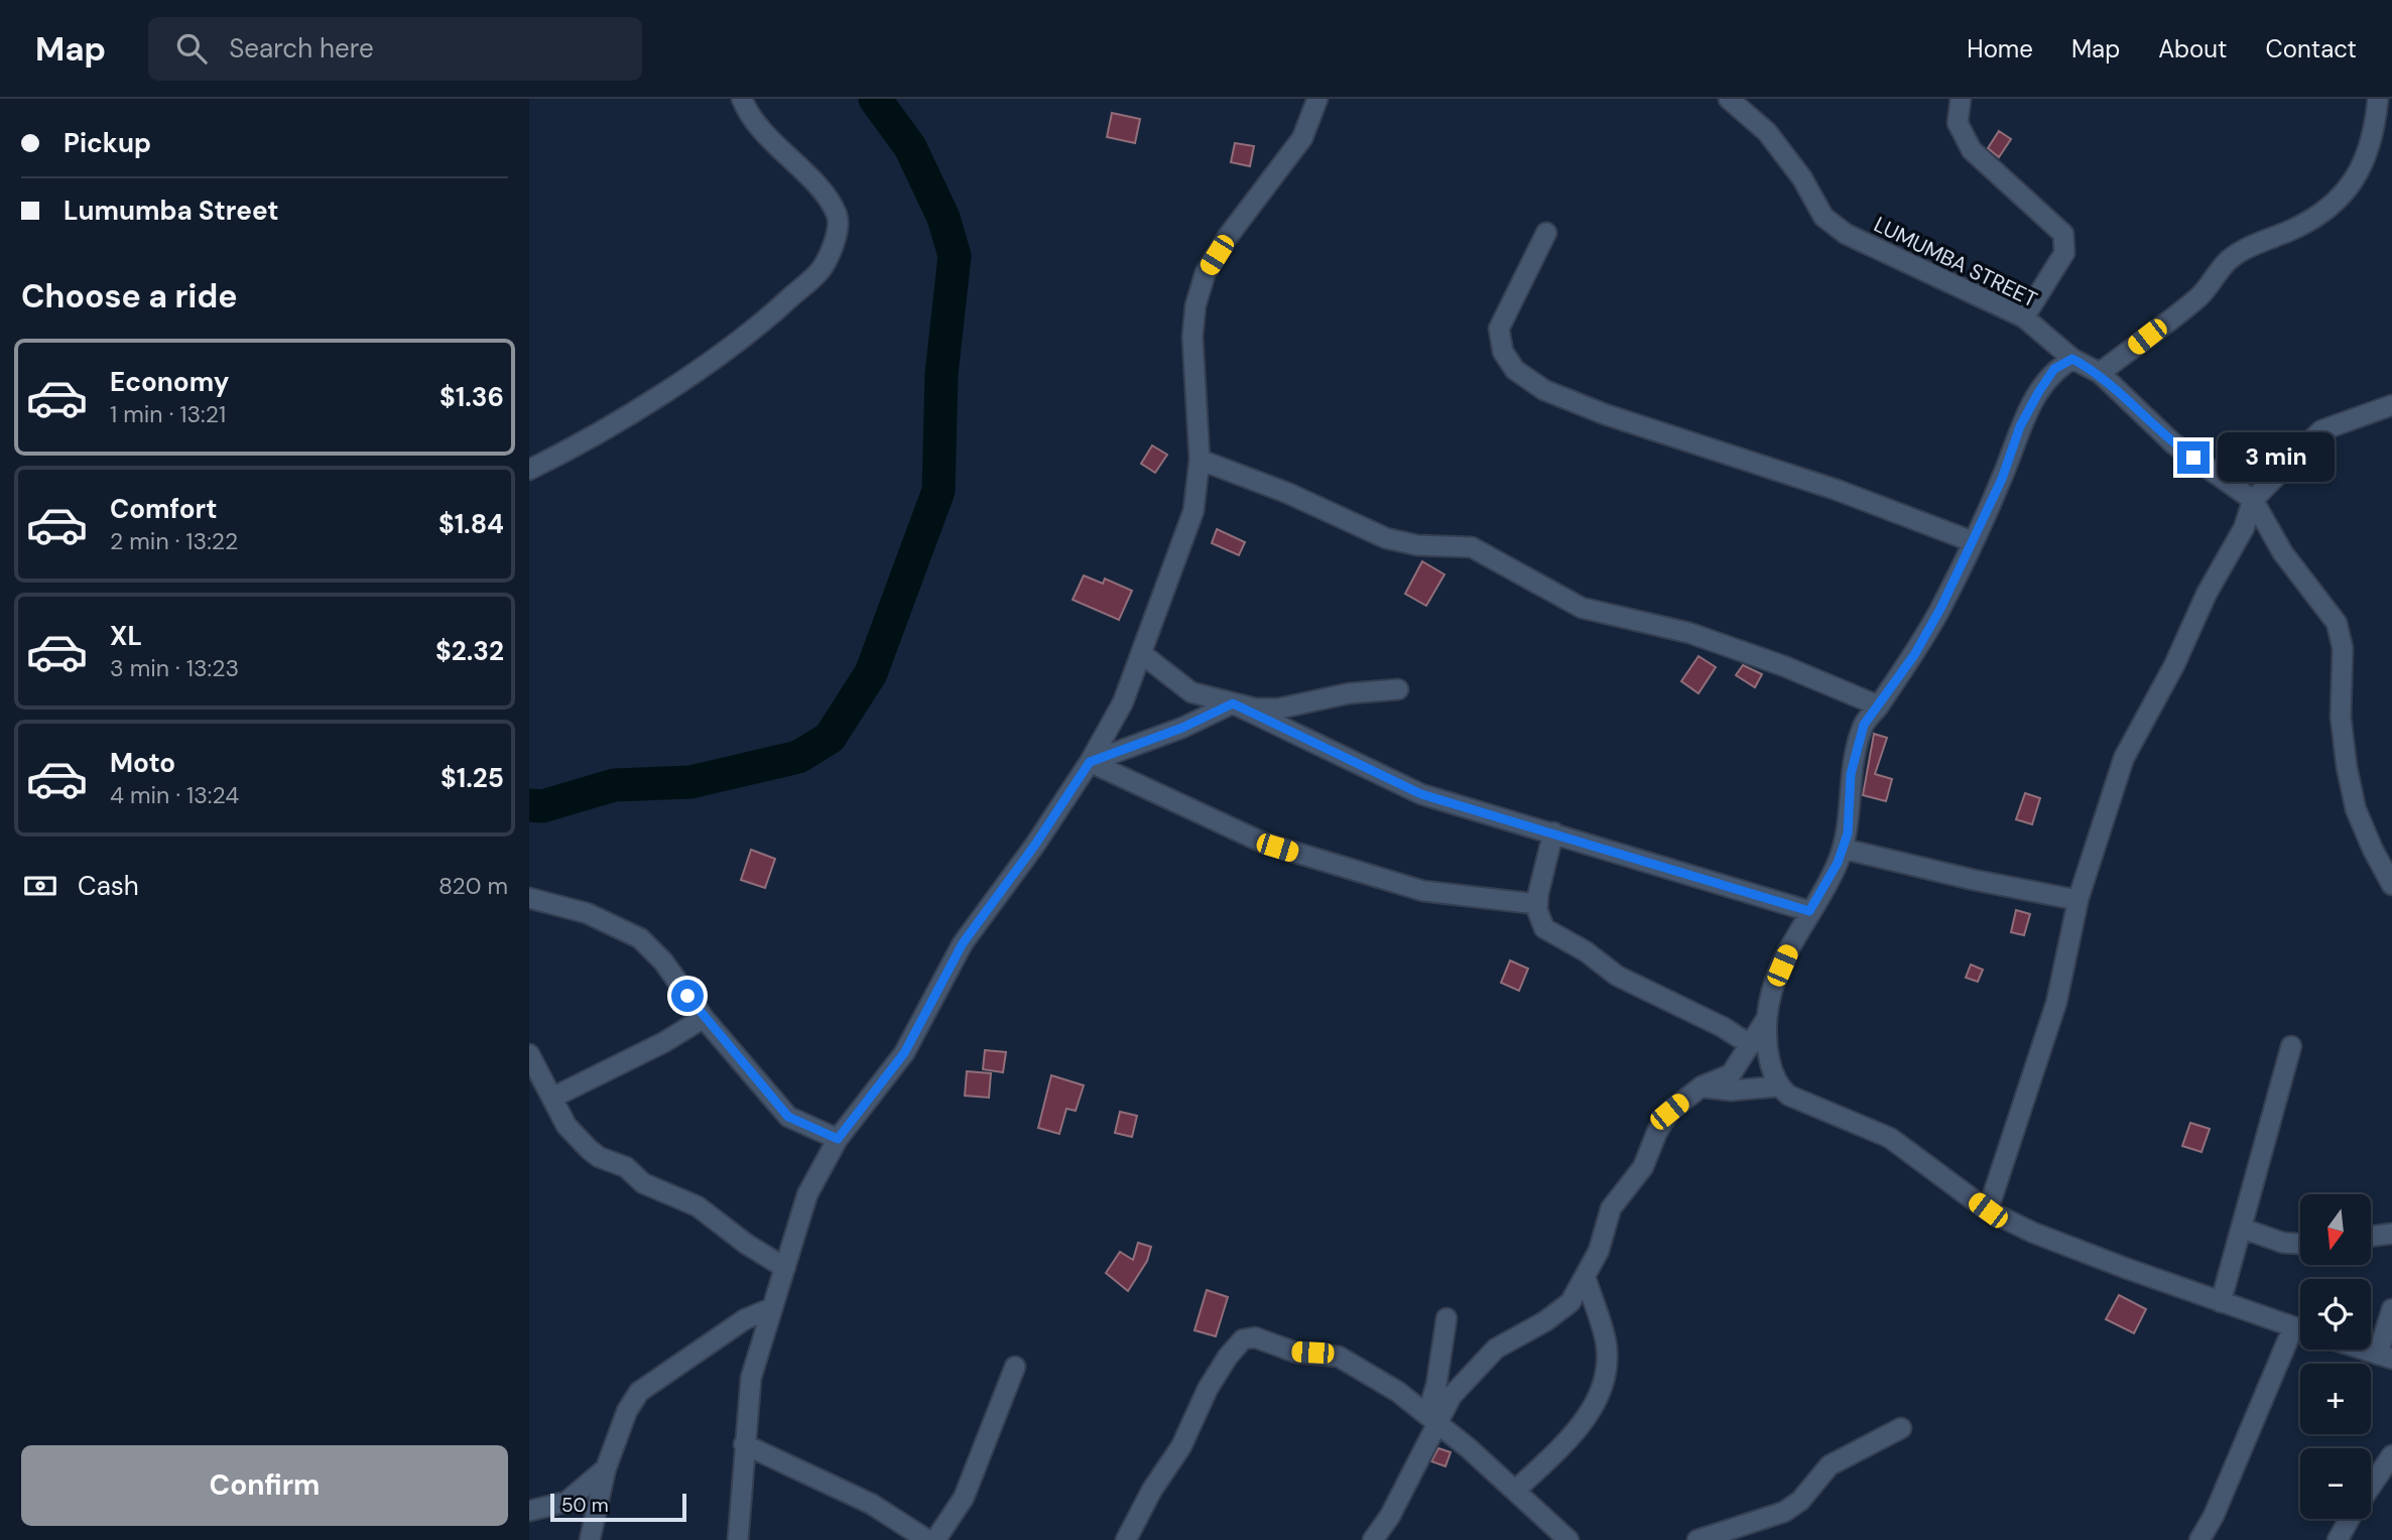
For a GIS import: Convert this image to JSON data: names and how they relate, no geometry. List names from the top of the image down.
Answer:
{
  "streets": {
    "street": ["LUMUMBA STREET"]
  },
  "scale_bar": "50 m",
  "north": "bottom",
  "page": {
    "header": "Map",
    "search": "Search here",
    "nav": [
      "Home",
      "Map",
      "About",
      "Contact"
    ],
    "banner": ["Pickup", "Lumumba Street"],
    "heading": "Choose a ride",
    "list": [
      {
        "name": "Economy",
        "note": "1 min · 13:21",
        "value": "$1.36"
      },
      {
        "name": "Comfort",
        "note": "2 min · 13:22",
        "value": "$1.84"
      },
      {
        "name": "XL",
        "note": "3 min · 13:23",
        "value": "$2.32"
      },
      {
        "name": "Moto",
        "note": "4 min · 13:24",
        "value": "$1.25"
      }
    ],
    "bubble": "3 min",
    "pay": ["Cash", "820 m"],
    "map_buttons": ["+", "−"],
    "buttons": "Confirm",
    "scale": "50 m"
  }
}
